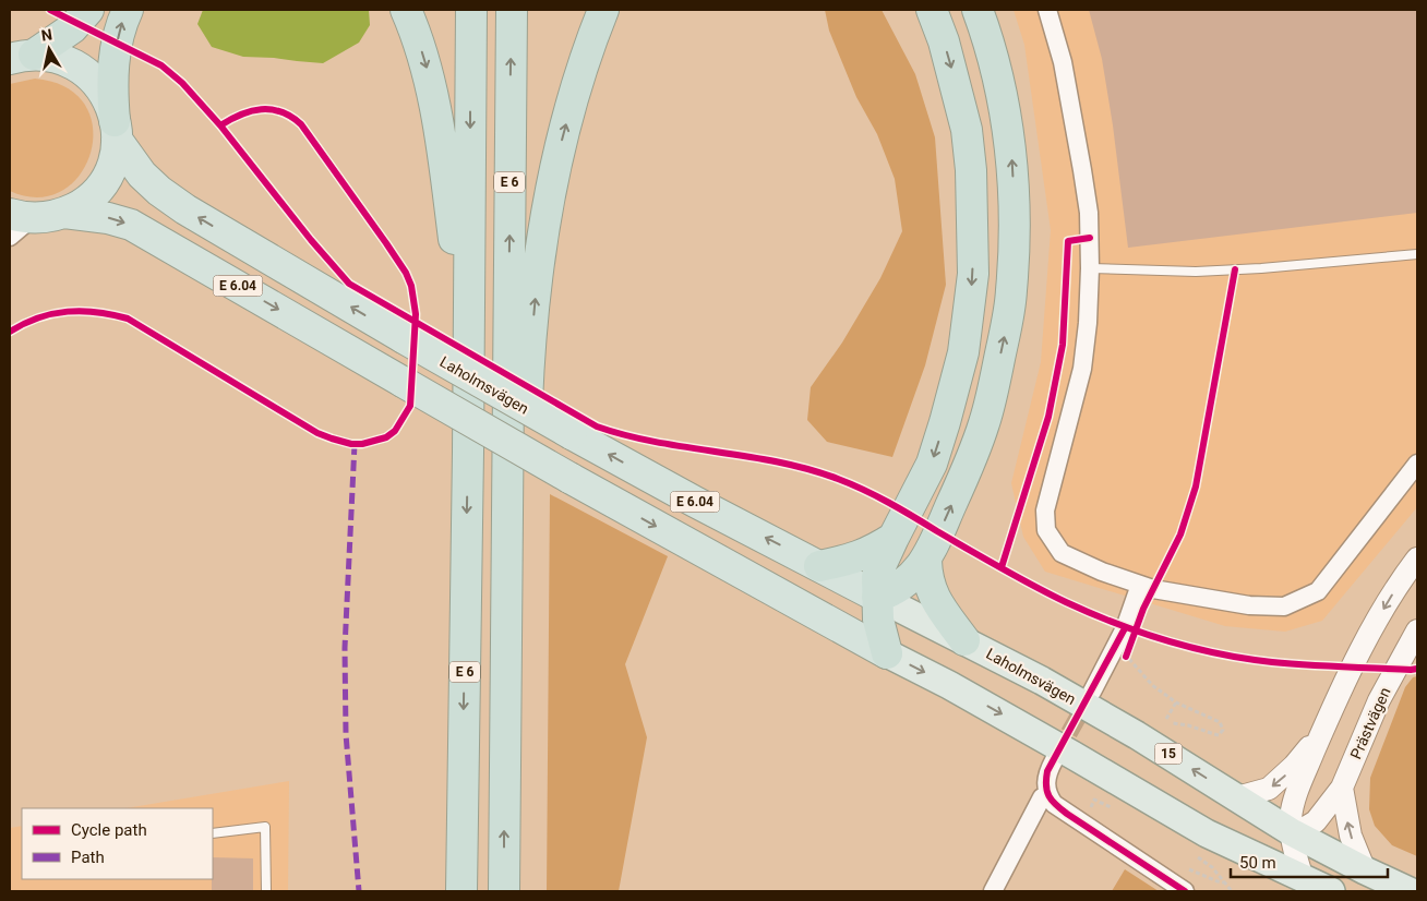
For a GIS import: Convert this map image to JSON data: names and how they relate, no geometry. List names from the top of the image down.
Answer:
{
  "streets": {
    "highway": ["E 6", "E 6.04", "Laholmsvägen"],
    "main road": ["15"],
    "street": ["Prästvägen"]
  },
  "crossings": [
    ["Laholmsvägen", "Prästvägen"]
  ],
  "legend": ["Cycle path", "Path"],
  "scale_bar": "50 m",
  "north": "top"
}
